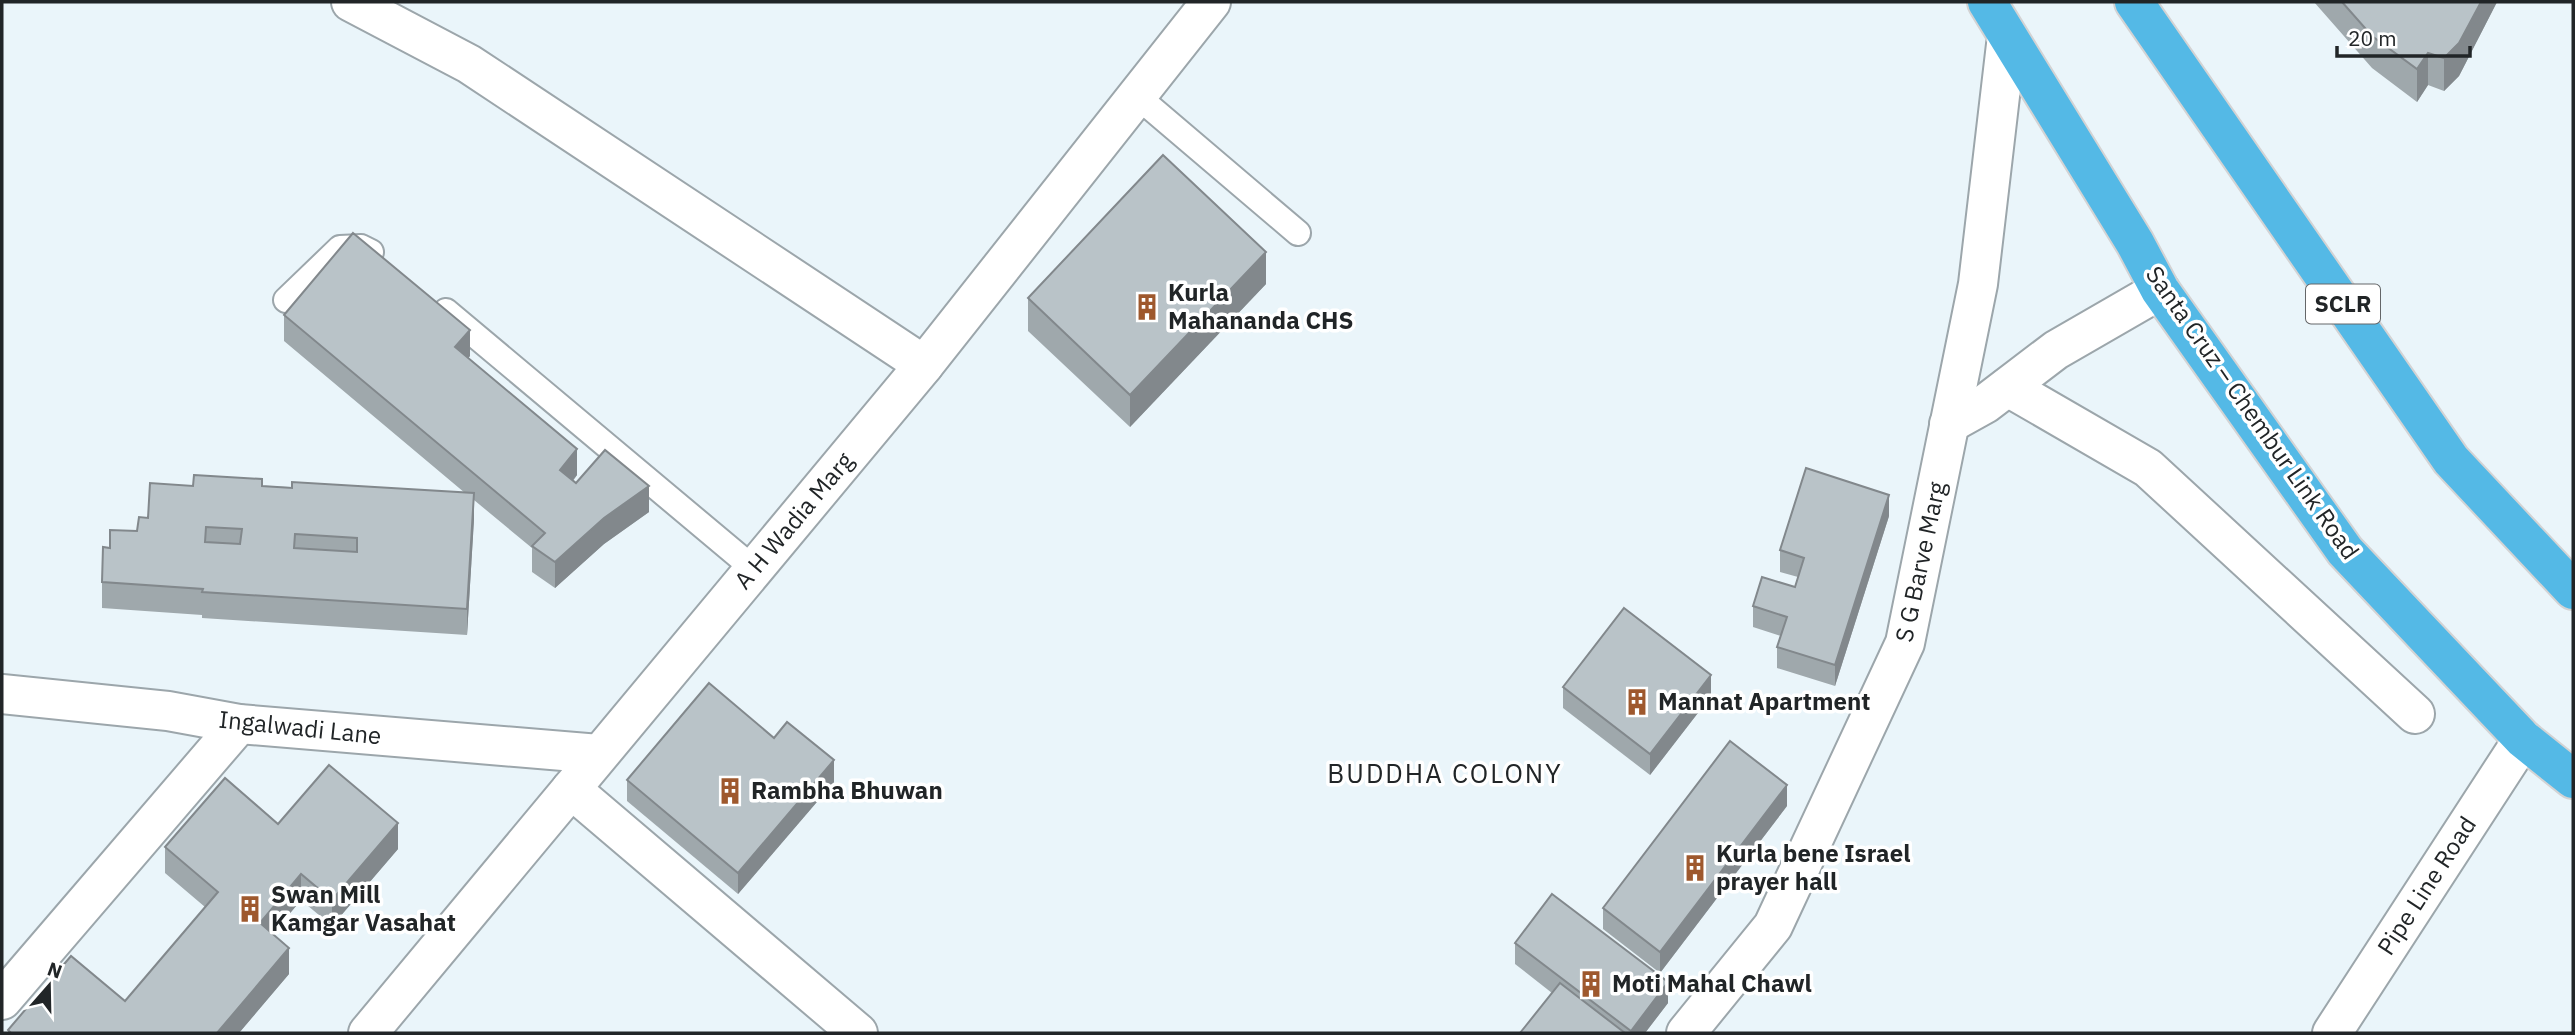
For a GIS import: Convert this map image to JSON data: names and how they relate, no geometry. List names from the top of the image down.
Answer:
{
  "streets": {
    "highway": ["SCLR", "Santa Cruz – Chembur Link Road"],
    "street": [
      "A H Wadia Marg",
      "S G Barve Marg",
      "Ingalwadi Lane",
      "Pipe Line Road"
    ]
  },
  "crossings": [
    ["Santa Cruz – Chembur Link Road", "S G Barve Marg"],
    ["Santa Cruz – Chembur Link Road", "Pipe Line Road"],
    ["A H Wadia Marg", "Ingalwadi Lane"]
  ],
  "districts": ["BUDDHA COLONY"],
  "places": {
    "building": [
      "Kurla Mahananda CHS",
      "Mannat Apartment",
      "Rambha Bhuwan",
      "Kurla bene Israel prayer hall",
      "Swan Mill Kamgar Vasahat",
      "Moti Mahal Chawl"
    ]
  },
  "scale_bar": "20 m",
  "north": "top"
}
